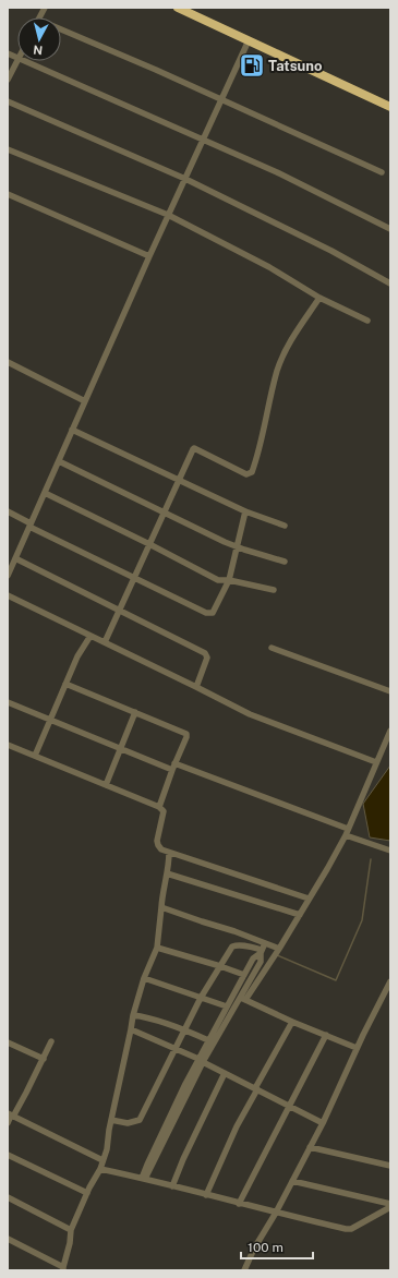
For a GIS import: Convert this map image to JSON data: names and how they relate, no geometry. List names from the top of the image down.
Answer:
{
  "places": {
    "fuel station": ["Tatsuno"]
  },
  "scale_bar": "100 m",
  "north": "bottom"
}
